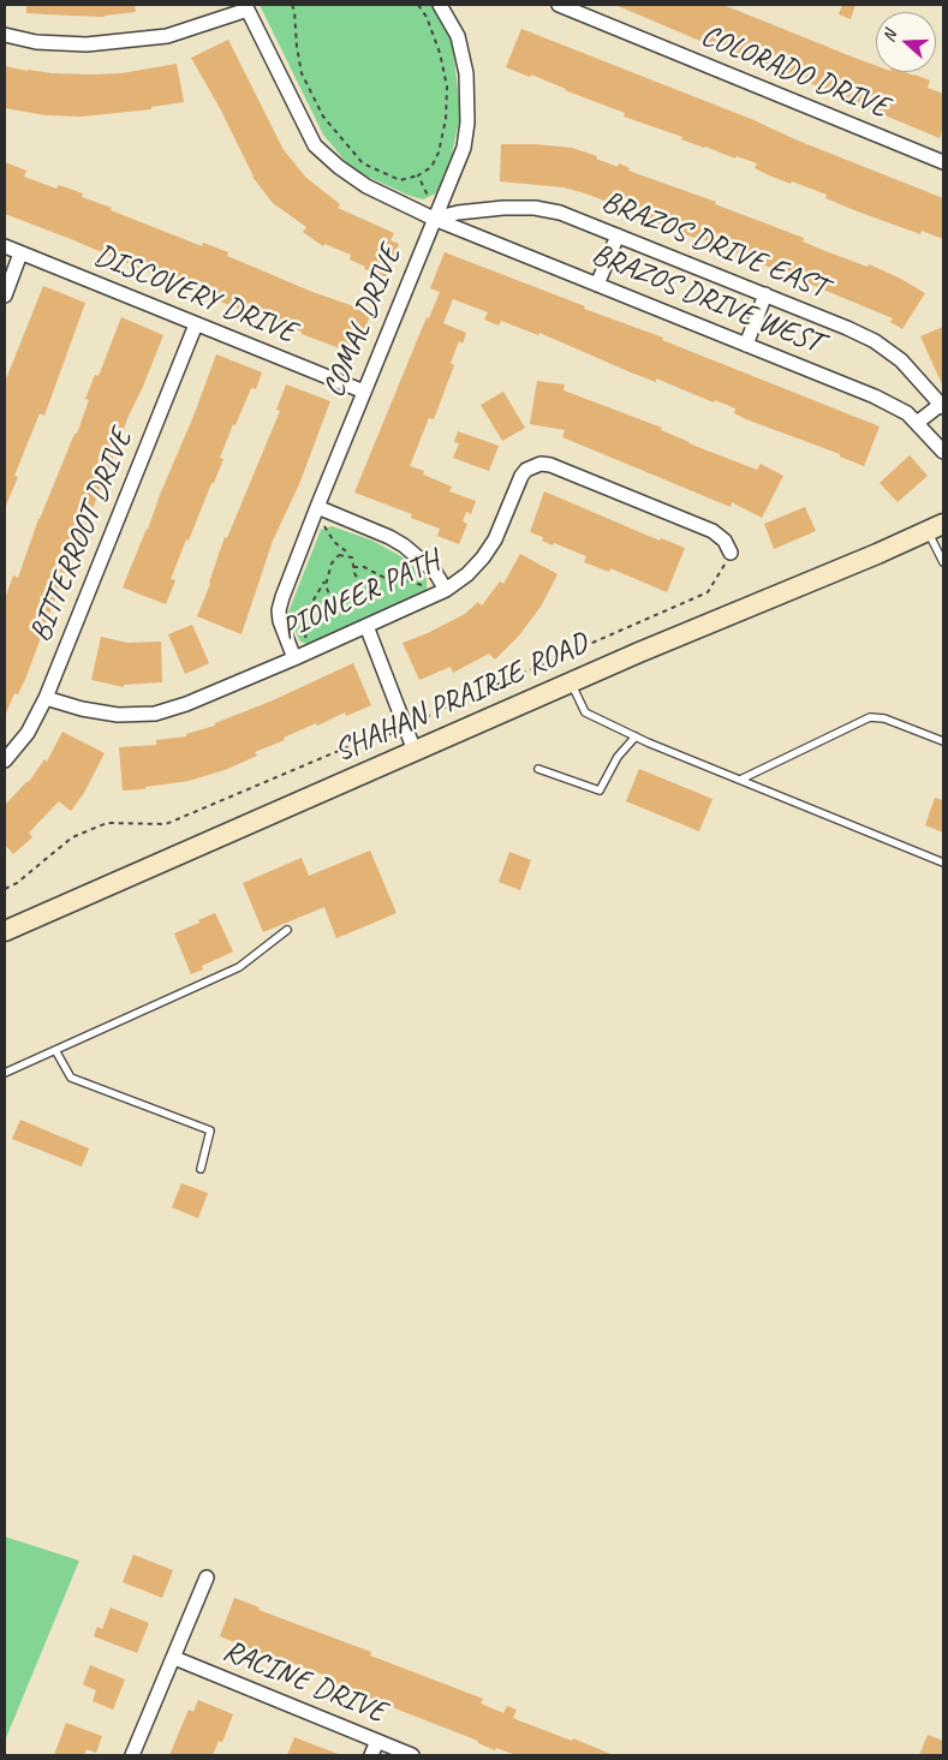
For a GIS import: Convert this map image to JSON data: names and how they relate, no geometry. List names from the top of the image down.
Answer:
{
  "streets": {
    "street": [
      "COLORADO DRIVE",
      "BRAZOS DRIVE EAST",
      "DISCOVERY DRIVE",
      "BRAZOS DRIVE WEST",
      "COMAL DRIVE",
      "BITTERROOT DRIVE",
      "PIONEER PATH",
      "SHAHAN PRAIRIE ROAD",
      "RACINE DRIVE"
    ]
  },
  "crossings": [
    ["BRAZOS DRIVE EAST", "BRAZOS DRIVE WEST"],
    ["BRAZOS DRIVE EAST", "COMAL DRIVE"],
    ["DISCOVERY DRIVE", "COMAL DRIVE"],
    ["DISCOVERY DRIVE", "BITTERROOT DRIVE"],
    ["BRAZOS DRIVE WEST", "COMAL DRIVE"],
    ["COMAL DRIVE", "PIONEER PATH"],
    ["BITTERROOT DRIVE", "PIONEER PATH"]
  ],
  "north": "left"
}
